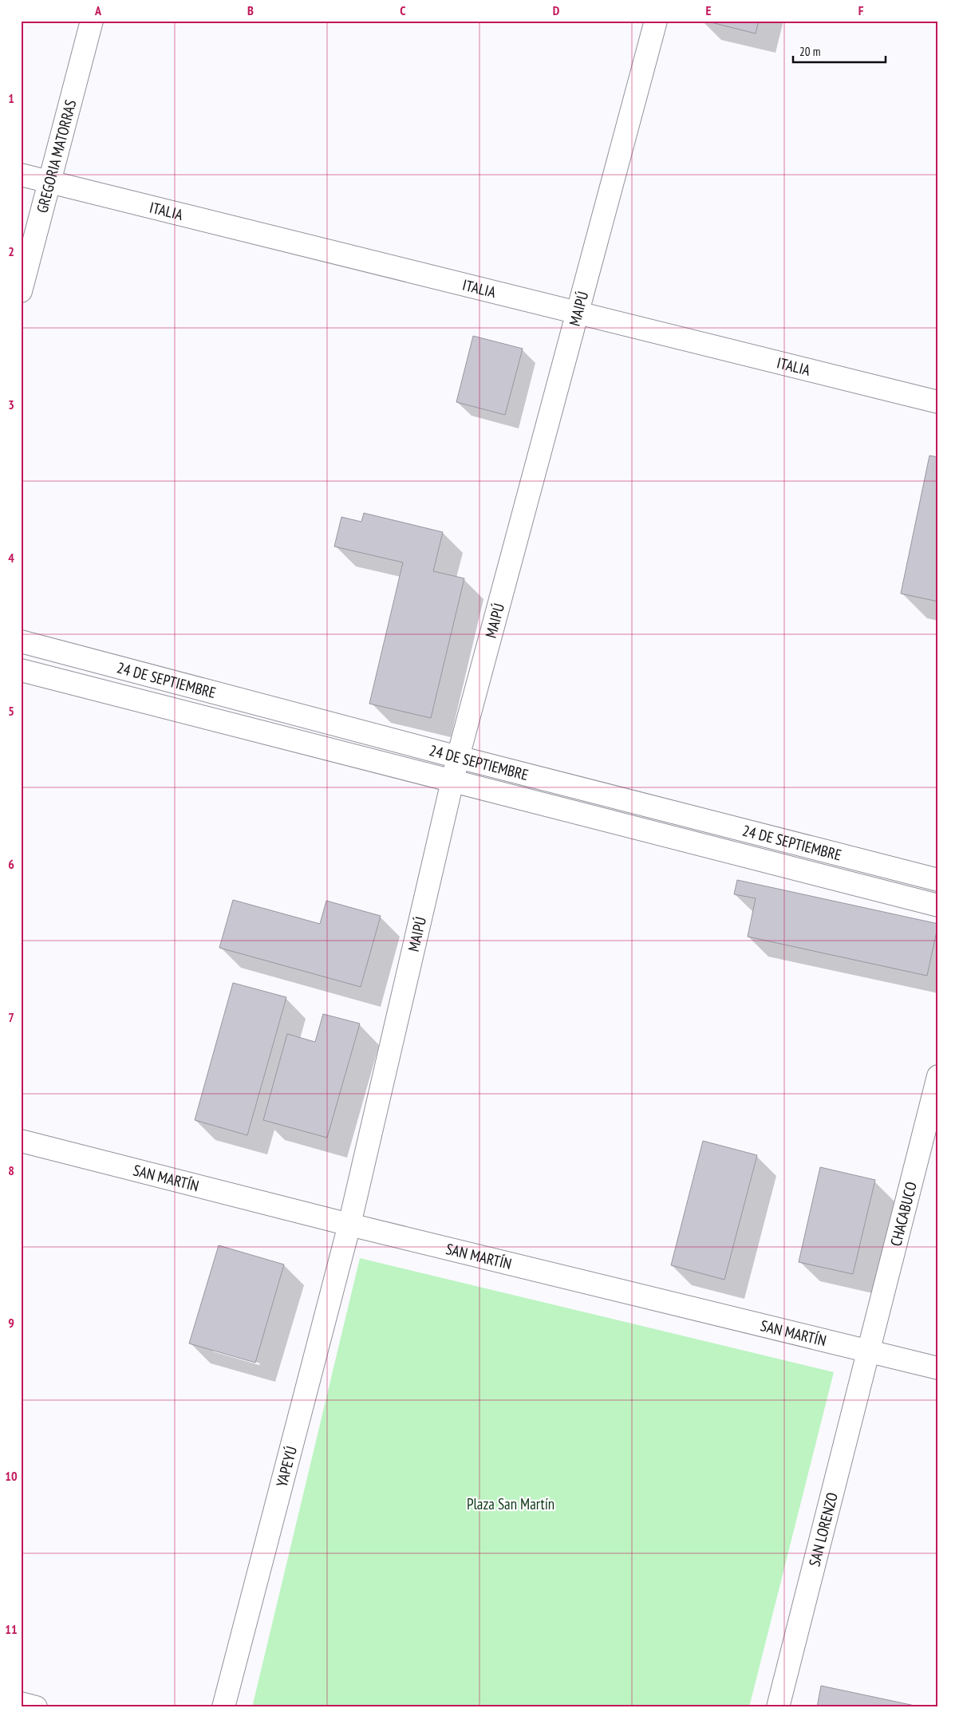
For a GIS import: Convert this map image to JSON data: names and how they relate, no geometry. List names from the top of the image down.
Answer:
{
  "streets": {
    "street": [
      "GREGORIA MATORRAS",
      "ITALIA",
      "MAIPÚ",
      "24 DE SEPTIEMBRE",
      "SAN MARTÍN",
      "CHACABUCO",
      "YAPEYÚ",
      "SAN LORENZO"
    ]
  },
  "crossings": [
    ["GREGORIA MATORRAS", "ITALIA"],
    ["ITALIA", "MAIPÚ"],
    ["MAIPÚ", "24 DE SEPTIEMBRE"],
    ["MAIPÚ", "SAN MARTÍN"],
    ["MAIPÚ", "YAPEYÚ"],
    ["SAN MARTÍN", "CHACABUCO"],
    ["SAN MARTÍN", "YAPEYÚ"],
    ["SAN MARTÍN", "SAN LORENZO"],
    ["CHACABUCO", "SAN LORENZO"]
  ],
  "parks": ["Plaza San Martín"],
  "scale_bar": "20 m",
  "grid": {
    "columns": [
      "A",
      "B",
      "C",
      "D",
      "E",
      "F"
    ],
    "rows": [
      "1",
      "2",
      "3",
      "4",
      "5",
      "6",
      "7",
      "8",
      "9",
      "10",
      "11"
    ]
  }
}
